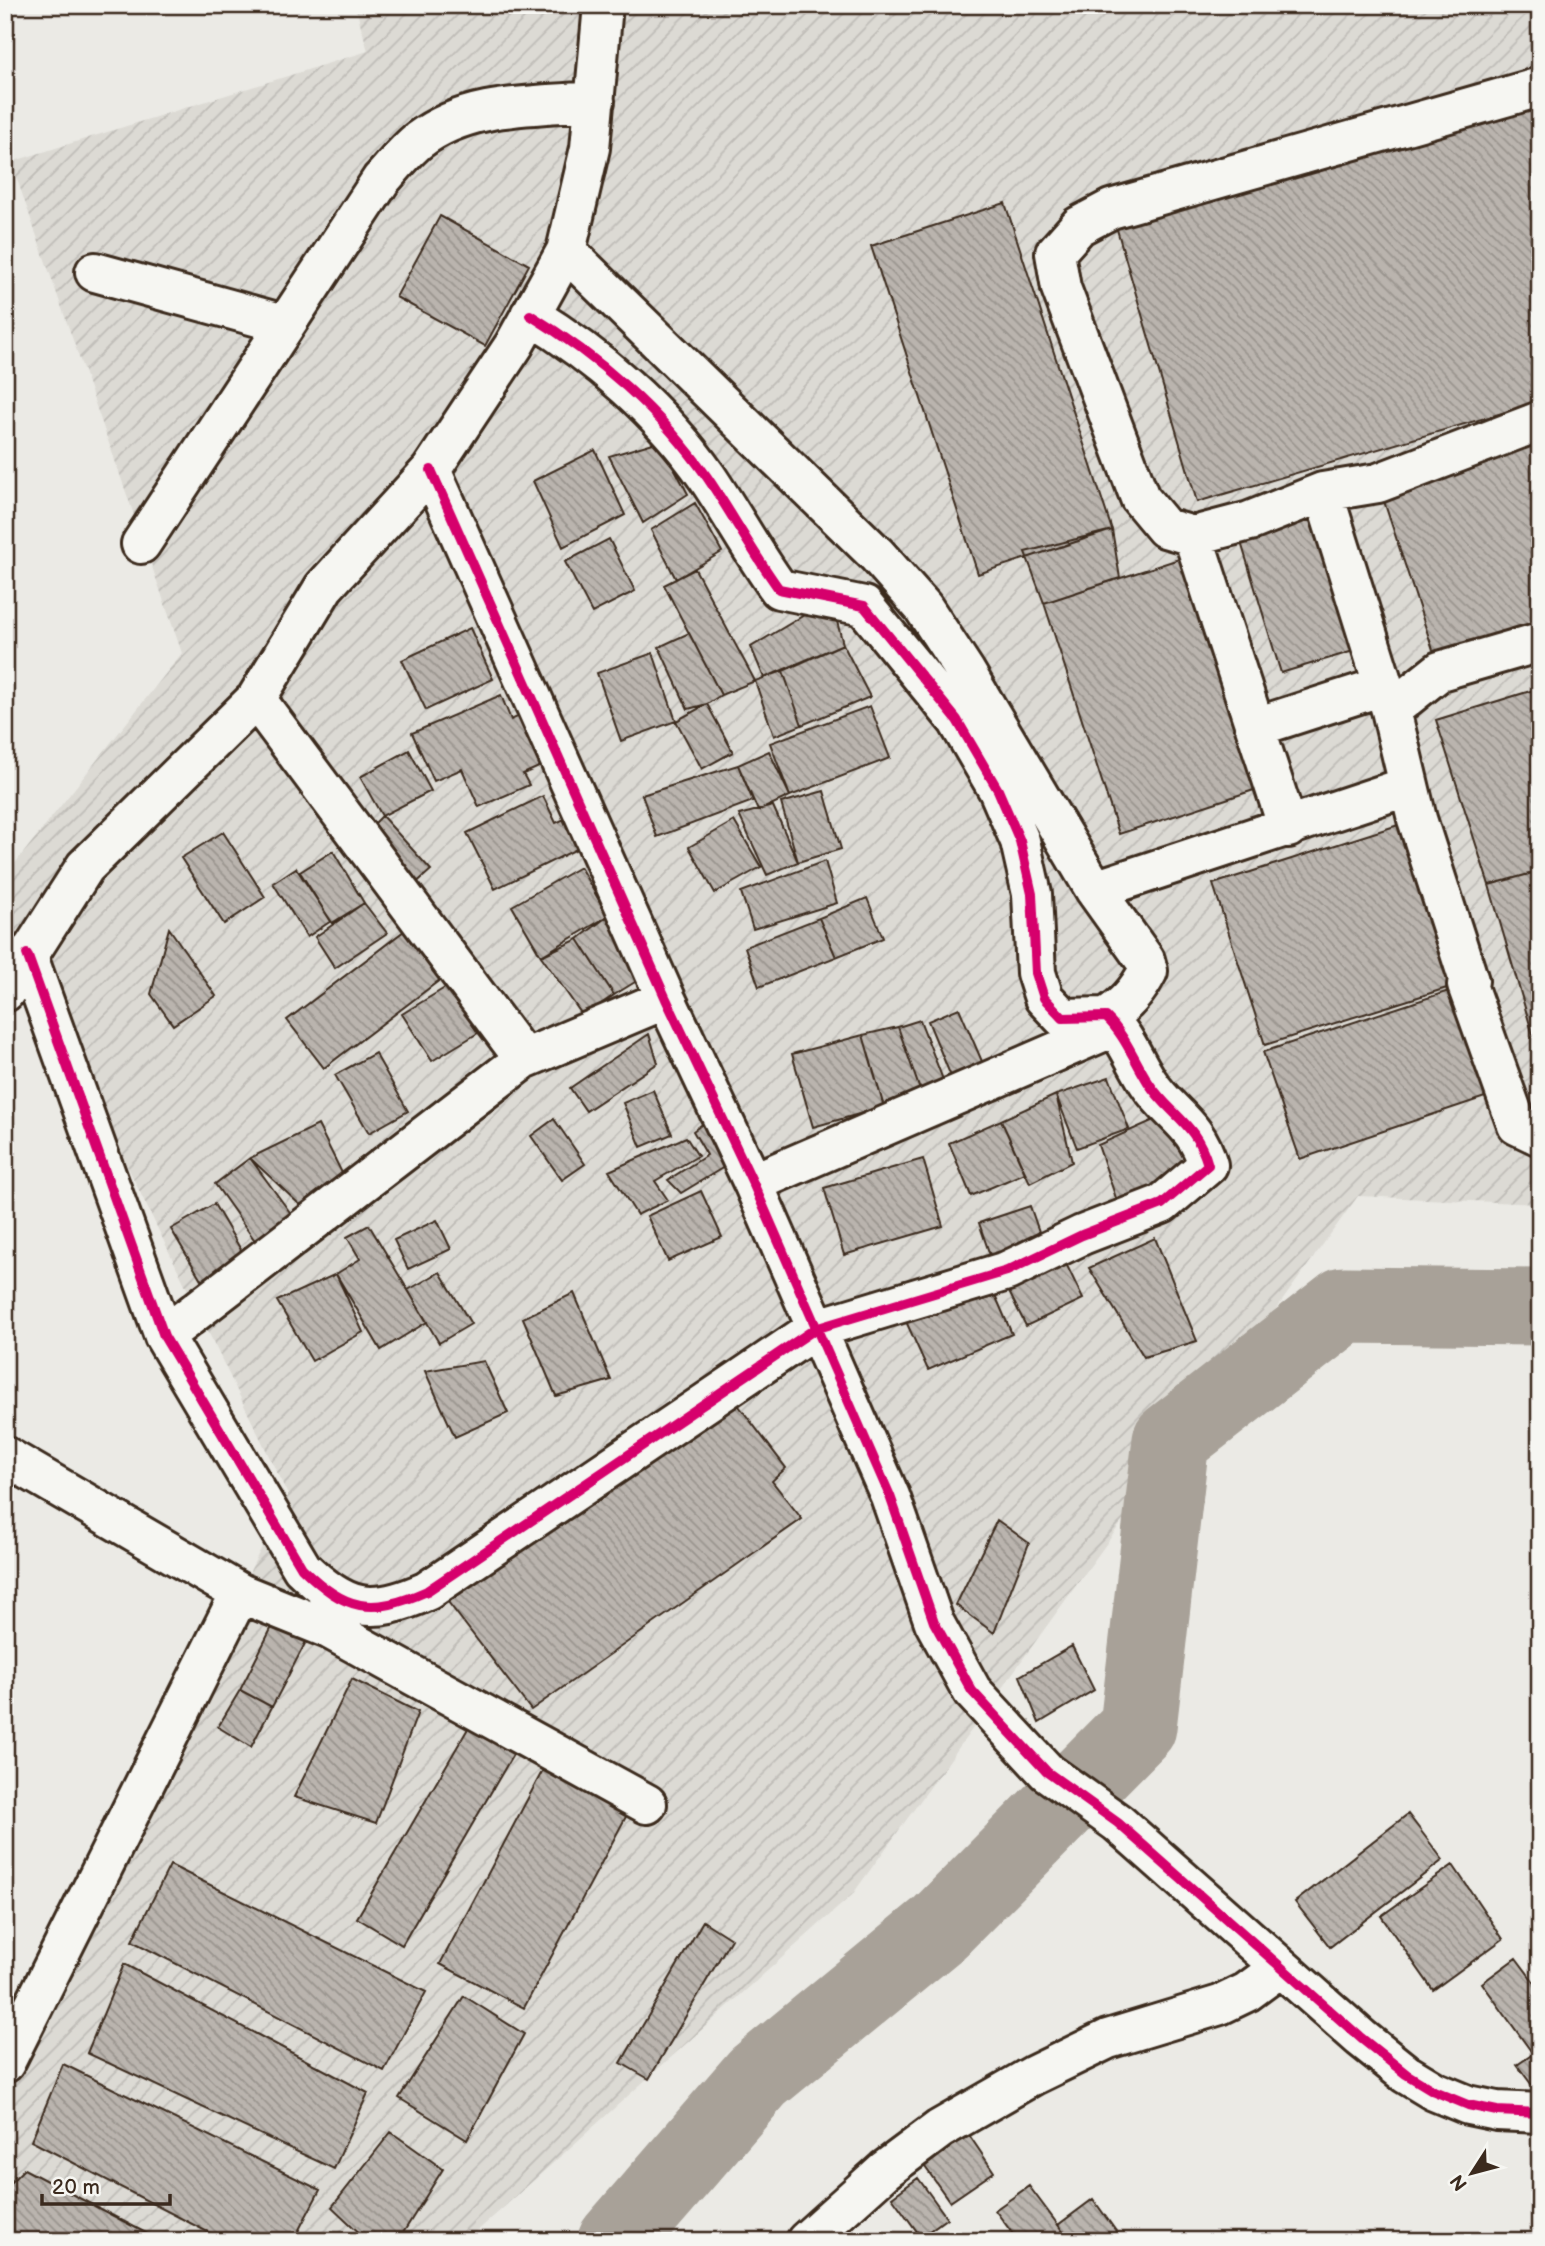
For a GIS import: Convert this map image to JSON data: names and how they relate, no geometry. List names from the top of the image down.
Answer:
{
  "scale_bar": "20 m",
  "north": "bottom left"
}
